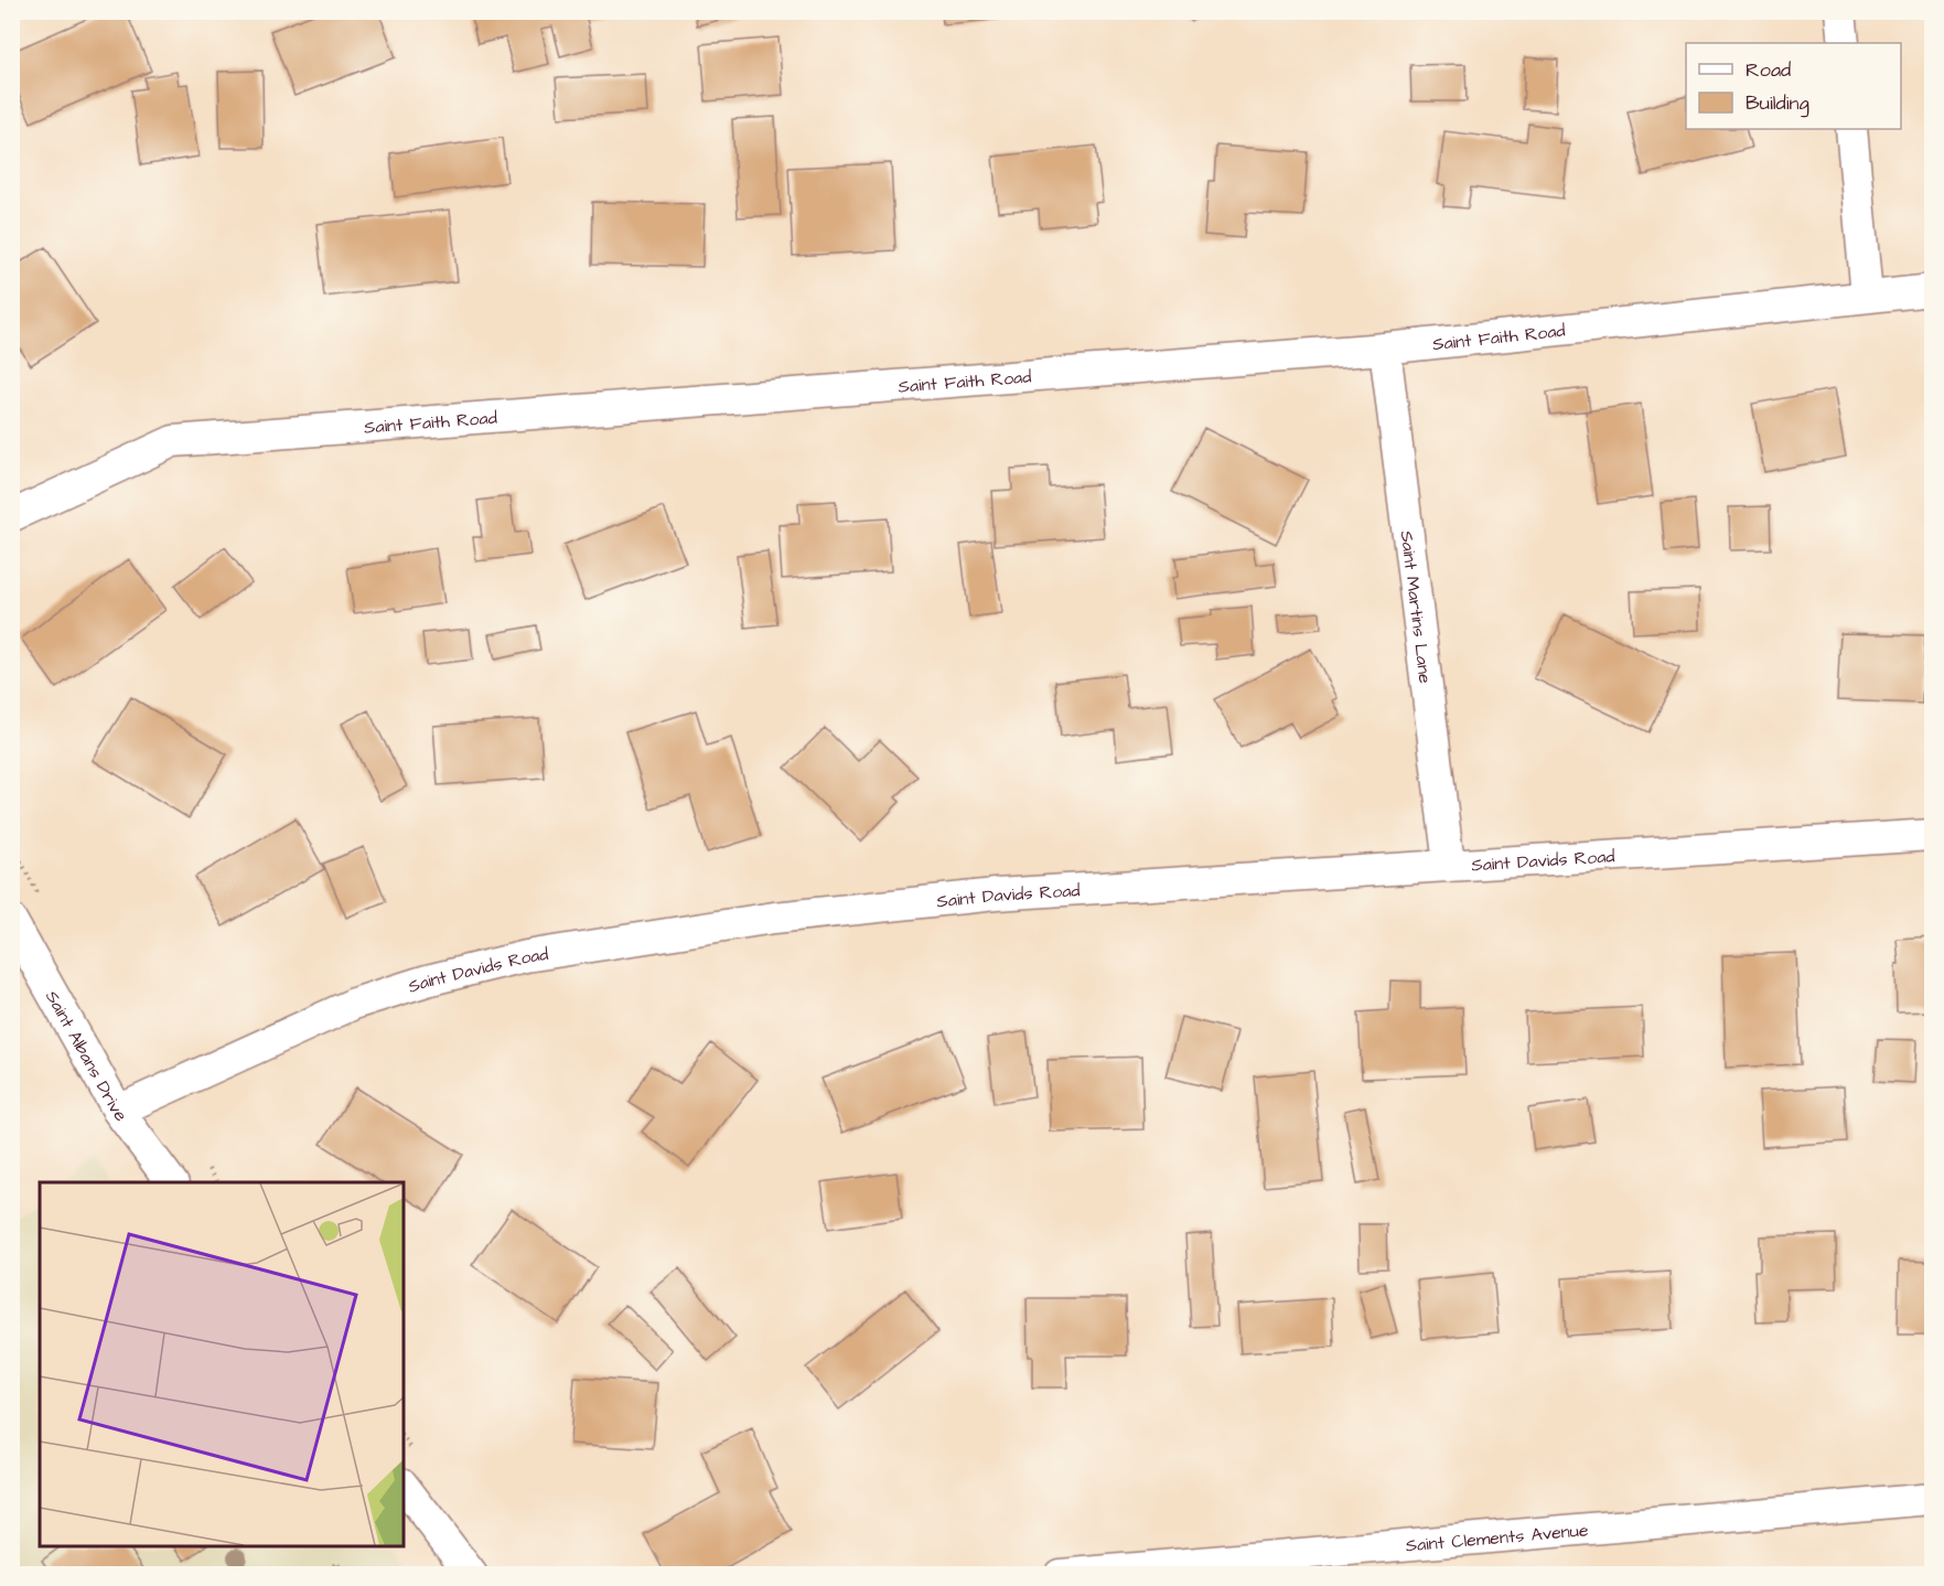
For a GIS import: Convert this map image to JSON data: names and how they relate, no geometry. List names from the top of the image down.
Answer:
{
  "streets": {
    "street": [
      "Saint Faith Road",
      "Saint Martins Lane",
      "Saint Davids Road",
      "Saint Albans Drive",
      "Saint Clements Avenue"
    ]
  },
  "crossings": [
    ["Saint Faith Road", "Saint Martins Lane"],
    ["Saint Martins Lane", "Saint Davids Road"],
    ["Saint Davids Road", "Saint Albans Drive"]
  ],
  "legend": ["Road", "Building"]
}
